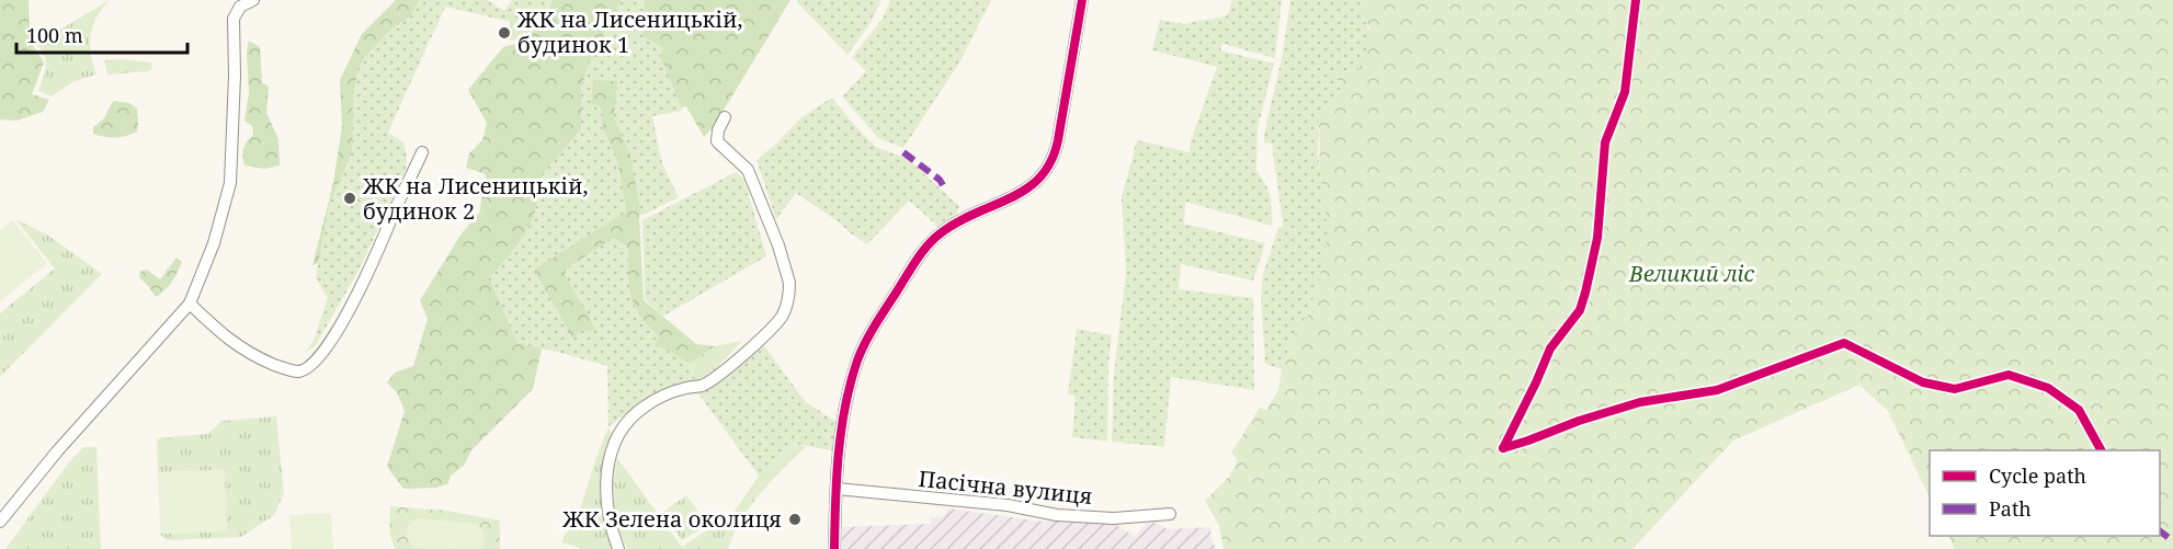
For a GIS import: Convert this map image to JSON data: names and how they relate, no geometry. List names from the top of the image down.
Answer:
{
  "streets": {
    "street": ["Пасічна вулиця"]
  },
  "parks": ["Великий ліс"],
  "places": ["ЖК на Лисеницькій, будинок 1", "ЖК на Лисеницькій, будинок 2", "ЖК Зелена околиця"],
  "legend": ["Cycle path", "Path"],
  "scale_bar": "100 m"
}
